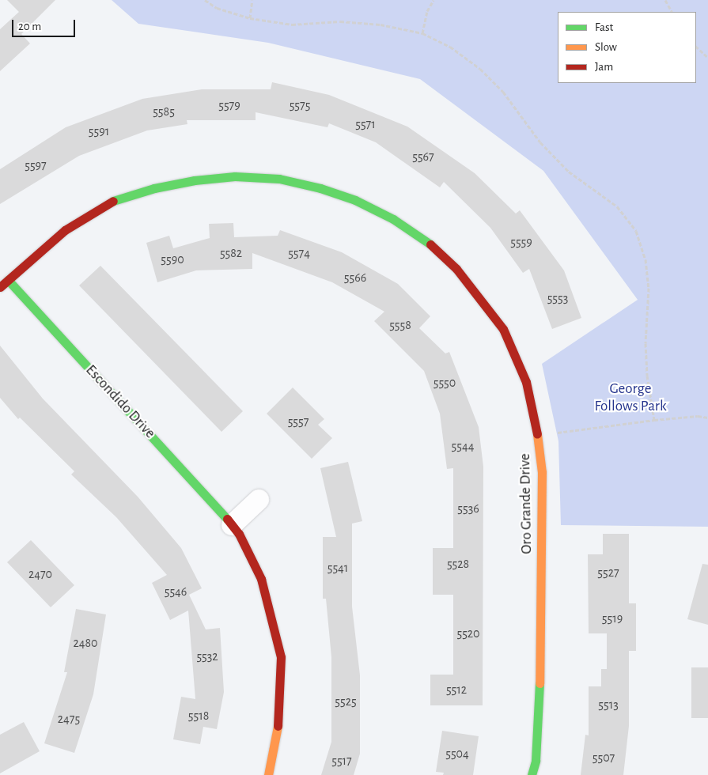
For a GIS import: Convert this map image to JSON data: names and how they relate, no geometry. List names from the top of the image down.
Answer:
{
  "streets": {
    "street": ["Escondido Drive", "Oro Grande Drive"]
  },
  "crossings": [
    ["Escondido Drive", "Oro Grande Drive"]
  ],
  "parks": ["George Follows Park"],
  "house_numbers": [
    "5579",
    "5575",
    "5585",
    "5571",
    "5591",
    "5567",
    "5597",
    "5559",
    "5582",
    "5574",
    "5590",
    "5566",
    "5553",
    "5558",
    "5550",
    "5557",
    "5544",
    "5536",
    "5528",
    "5541",
    "5527",
    "2470",
    "5546",
    "5519",
    "5520",
    "2480",
    "5532",
    "5512",
    "5525",
    "5513",
    "5518",
    "2475",
    "5504",
    "5507",
    "5517"
  ],
  "legend": ["Fast", "Slow", "Jam"],
  "scale_bar": "20 m"
}
